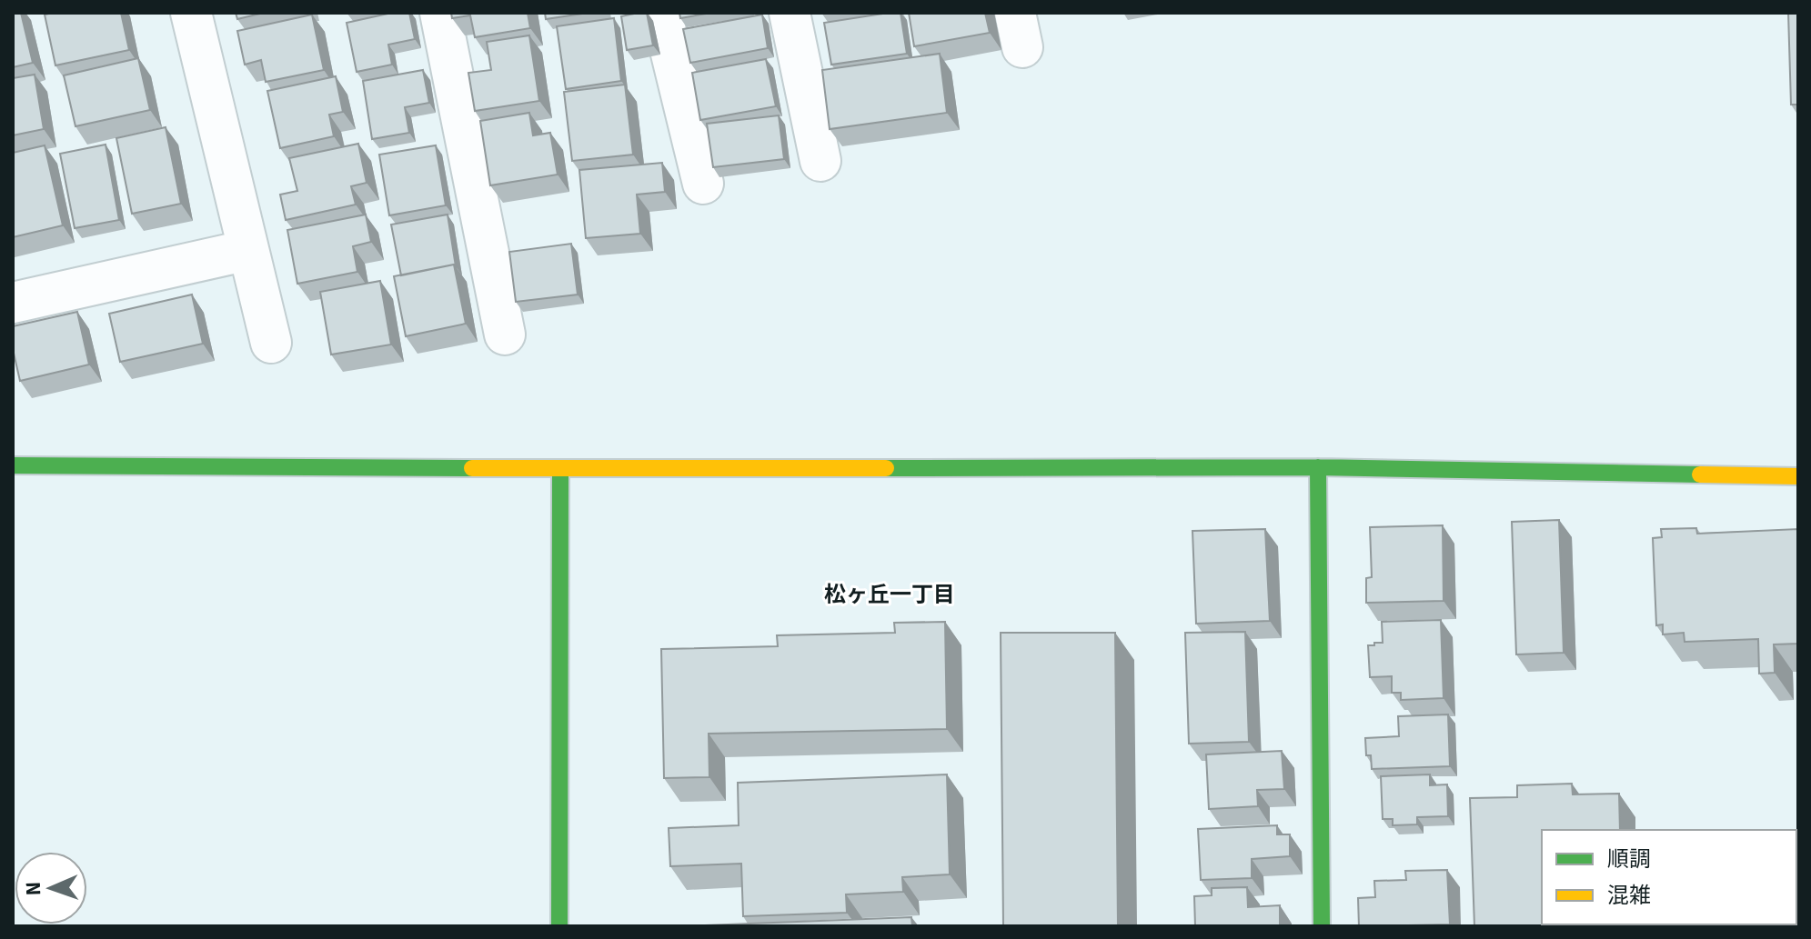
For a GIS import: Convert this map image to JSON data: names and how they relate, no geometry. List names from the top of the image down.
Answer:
{
  "districts": ["松ヶ丘一丁目"],
  "legend": ["順調", "混雑"],
  "north": "left"
}
